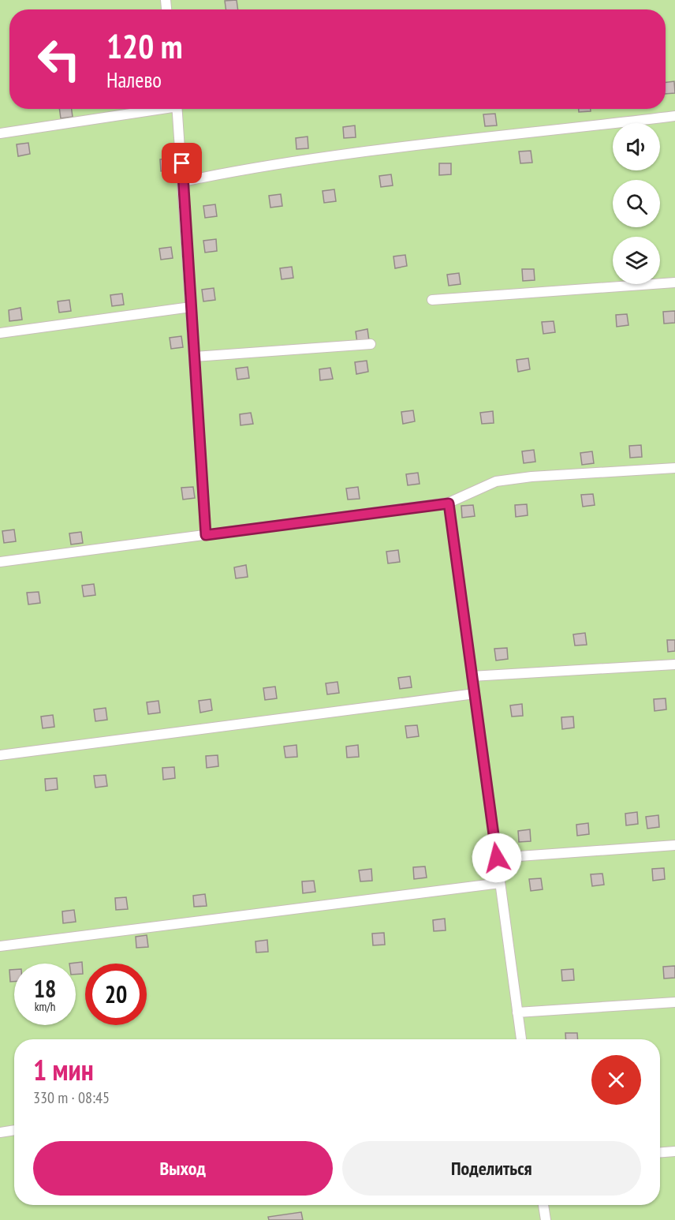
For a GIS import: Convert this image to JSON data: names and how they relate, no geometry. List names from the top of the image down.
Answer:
{
  "page": {
    "turn": ["120 m", "Налево"],
    "speed": "18 km/h",
    "limit": "20",
    "heading": ["1 мин", "330 m · 08:45"],
    "buttons": ["Выход", "Поделиться"]
  }
}
